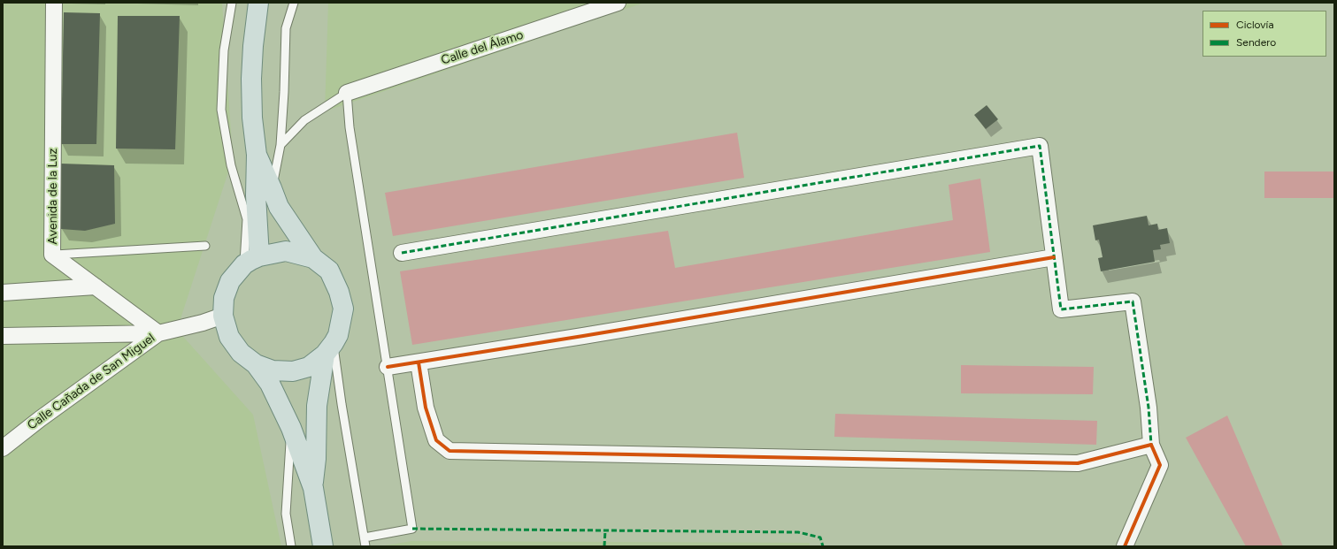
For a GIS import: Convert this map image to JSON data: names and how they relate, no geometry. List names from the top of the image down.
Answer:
{
  "streets": {
    "street": ["Calle del Álamo", "Avenida de la Luz", "Calle Cañada de San Miguel"]
  },
  "crossings": [
    ["Avenida de la Luz", "Calle Cañada de San Miguel"]
  ],
  "legend": ["Ciclovía", "Sendero"]
}
